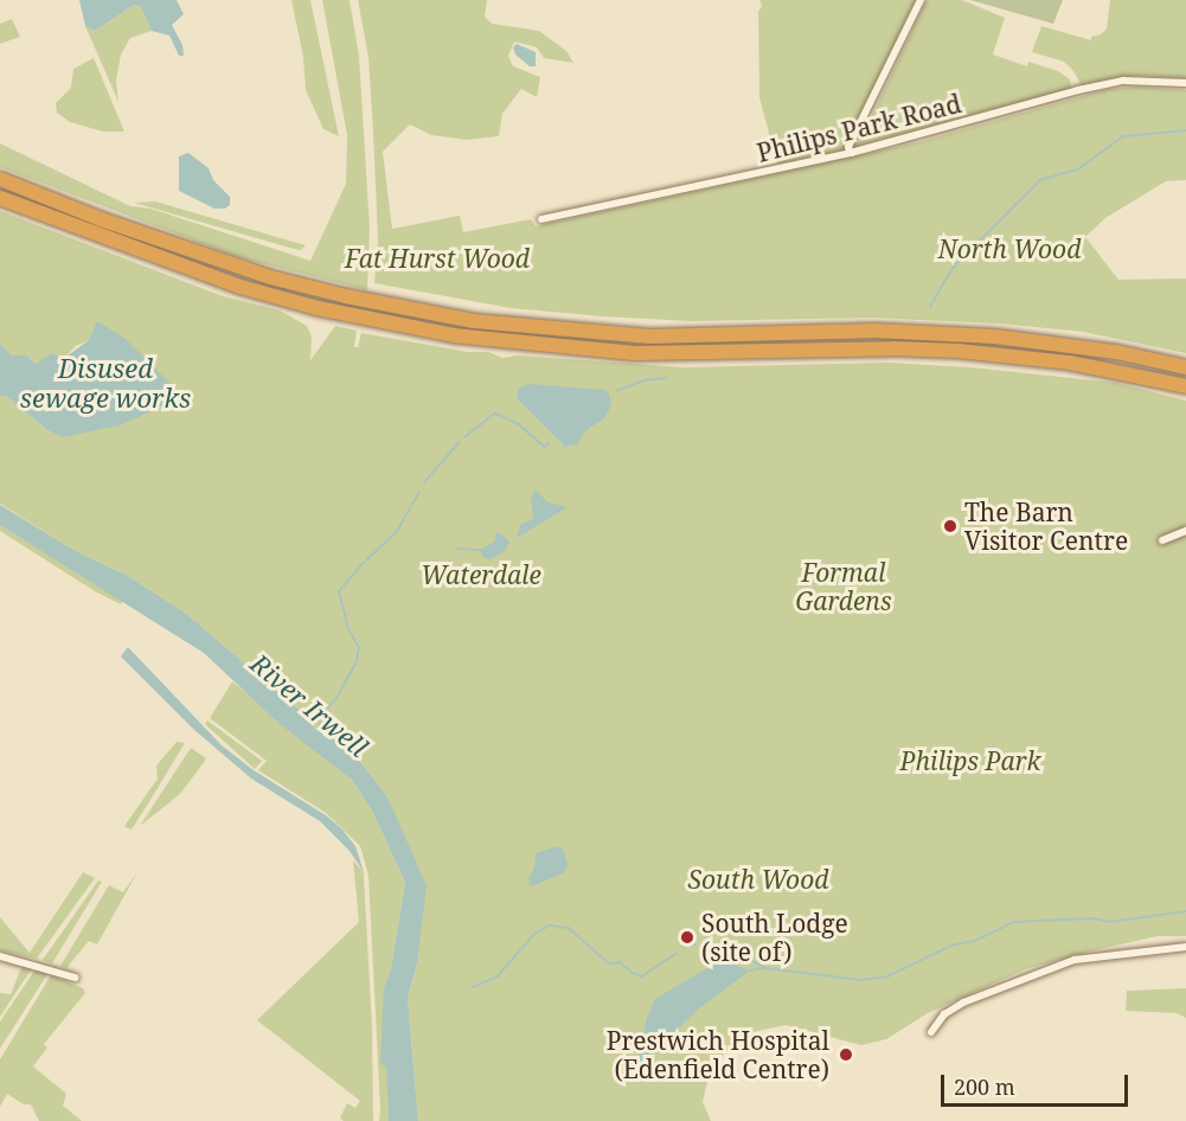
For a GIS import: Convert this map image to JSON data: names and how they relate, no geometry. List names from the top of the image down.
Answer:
{
  "streets": {
    "street": ["Philips Park Road"]
  },
  "water": ["Disused sewage works", "River Irwell"],
  "parks": [
    "North Wood",
    "Fat Hurst Wood",
    "Formal Gardens",
    "Waterdale",
    "Philips Park",
    "South Wood"
  ],
  "places": ["The Barn Visitor Centre", "South Lodge (site of)", "Prestwich Hospital (Edenfield Centre)"],
  "scale_bar": "200 m"
}
